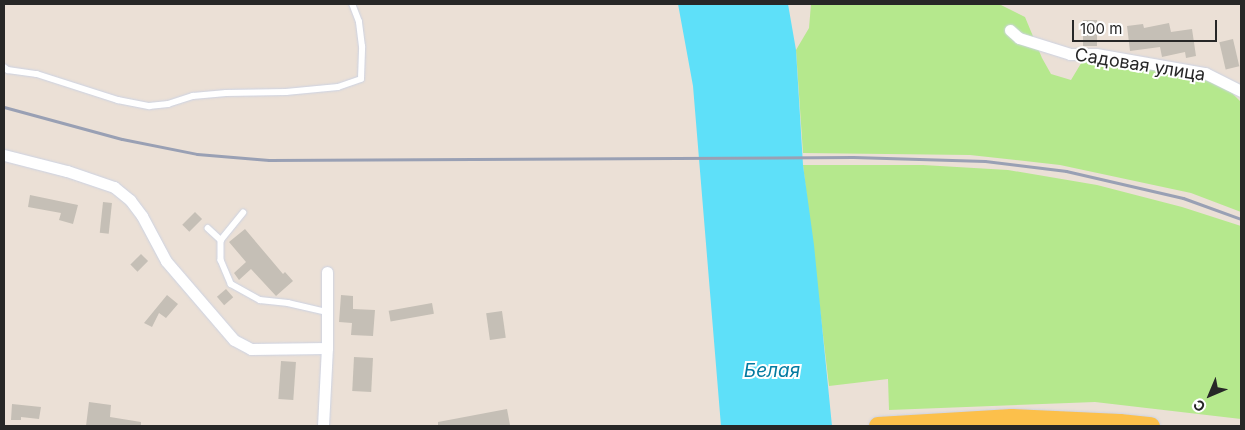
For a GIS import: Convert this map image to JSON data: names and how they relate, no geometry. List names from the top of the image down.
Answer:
{
  "streets": {
    "street": ["Садовая улица"]
  },
  "water": ["Белая"],
  "scale_bar": "100 m",
  "north": "bottom left"
}
